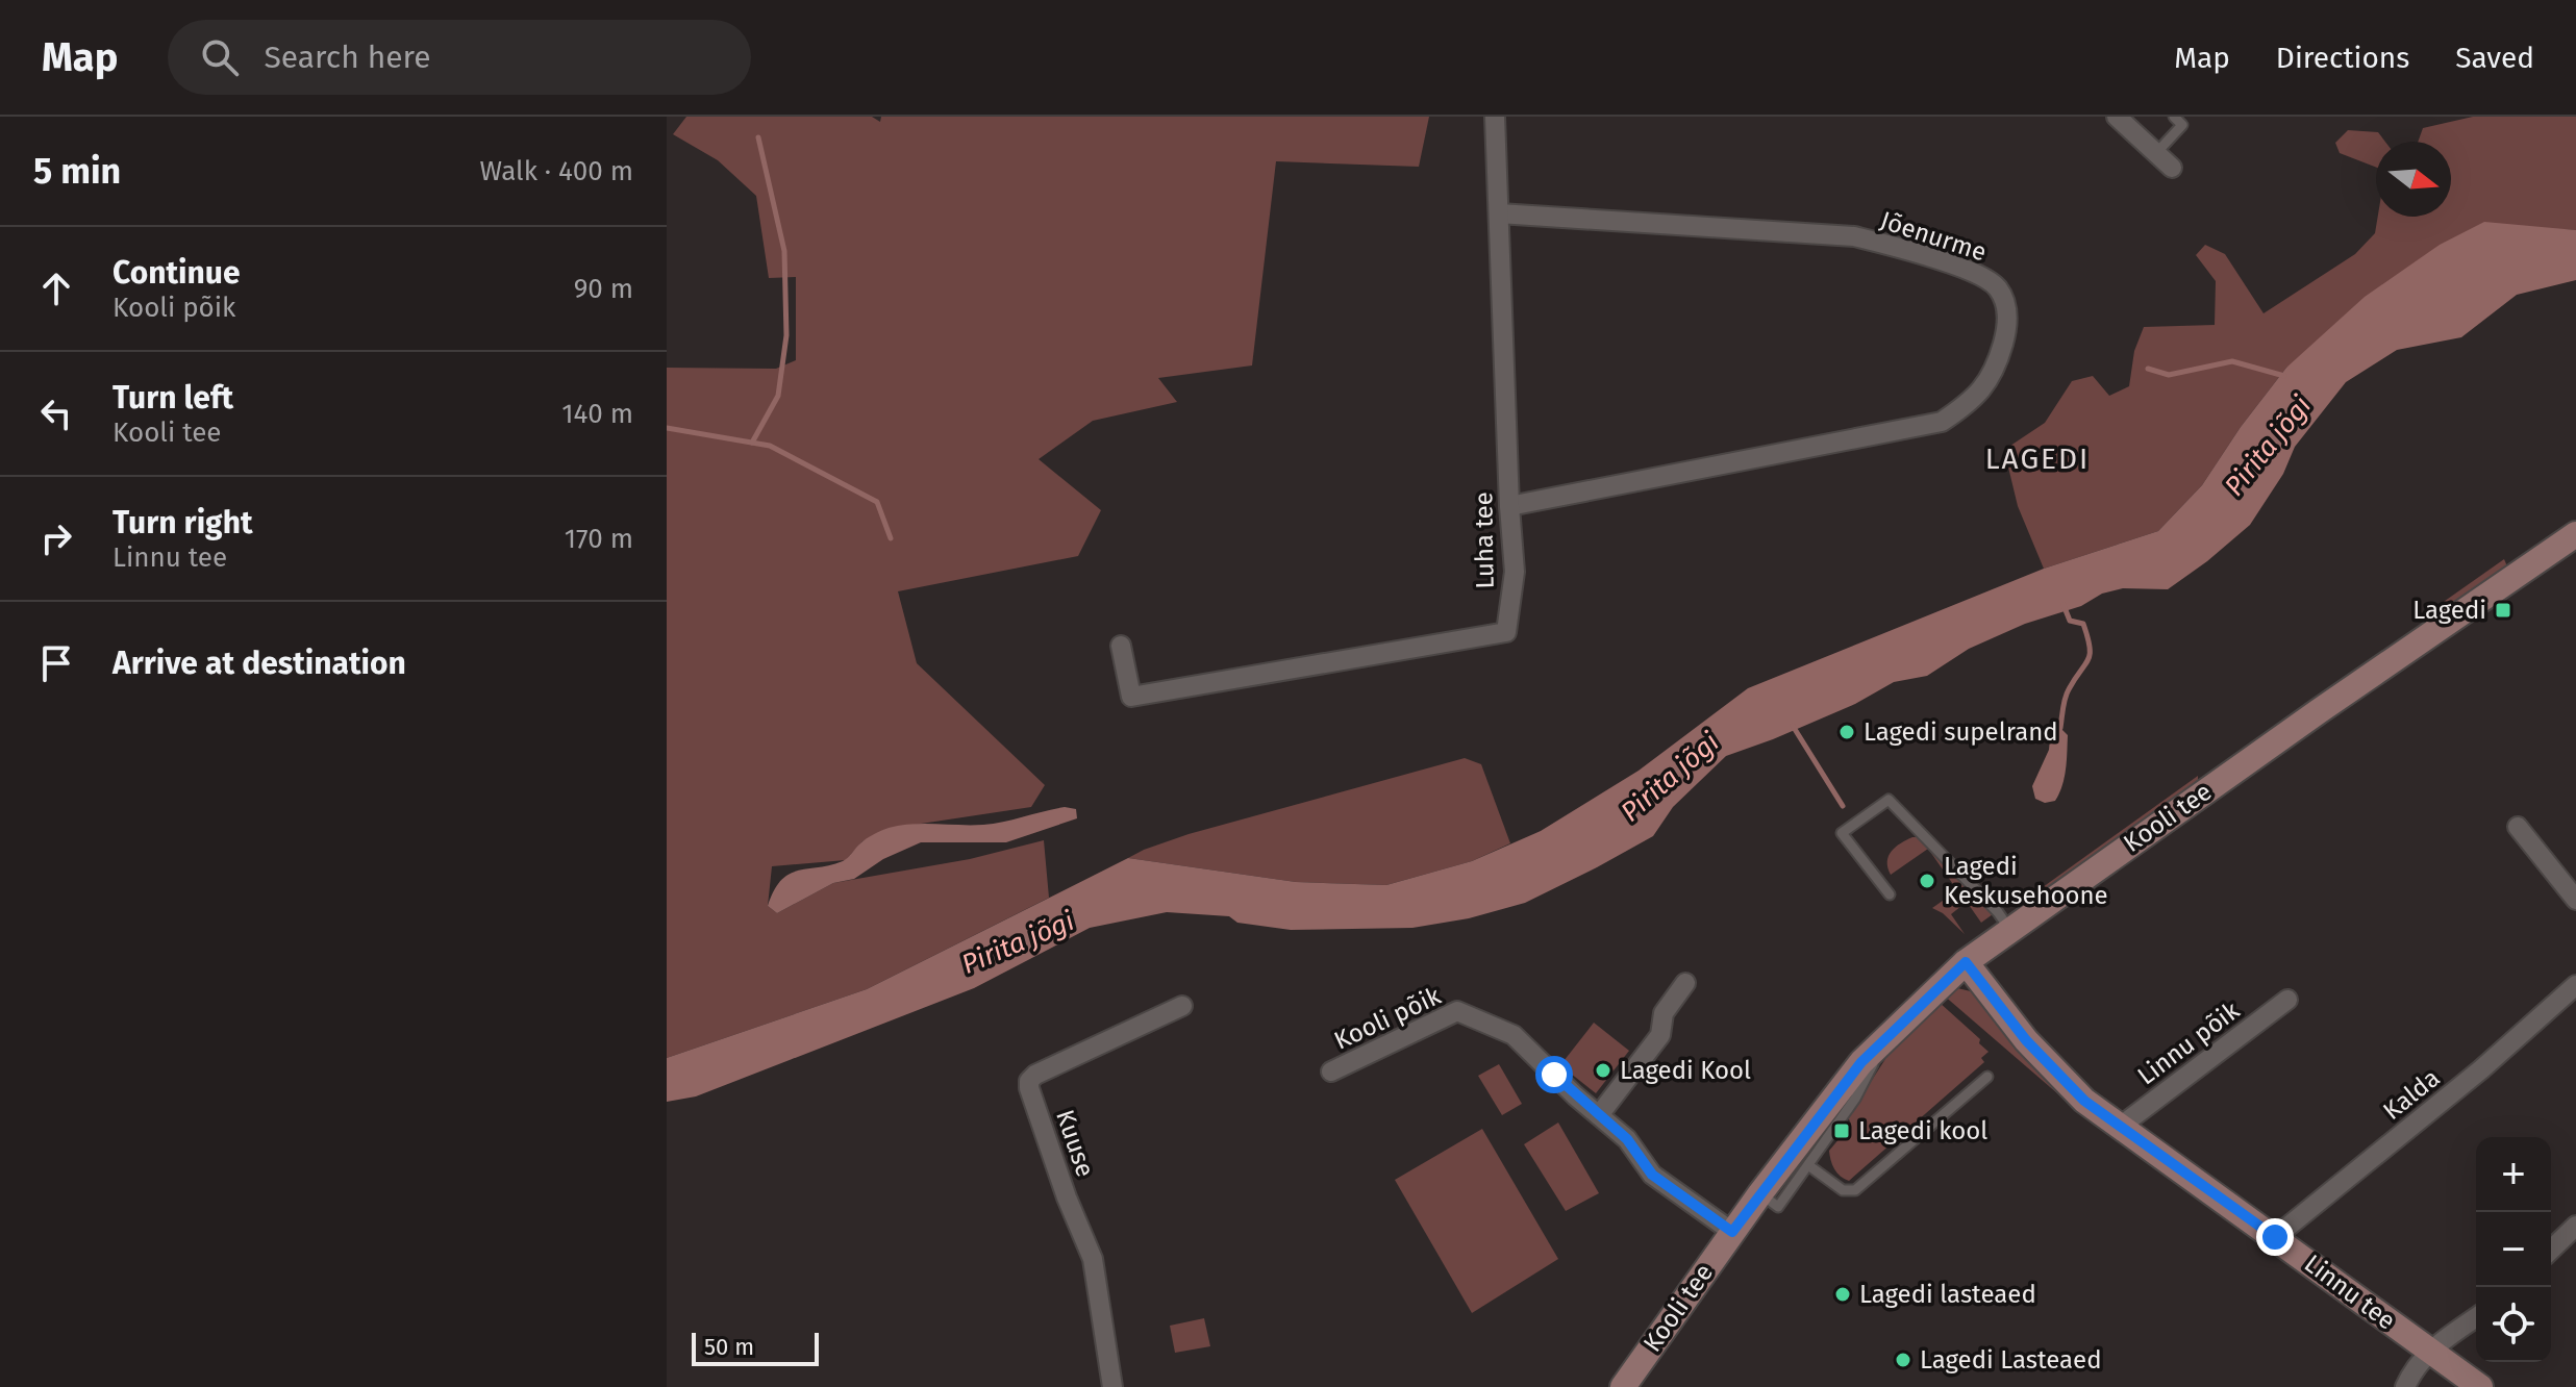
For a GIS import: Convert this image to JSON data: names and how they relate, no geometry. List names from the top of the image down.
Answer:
{
  "streets": {
    "street": [
      "Jõenurme",
      "Luha tee",
      "Kooli tee",
      "Kooli põik",
      "Linnu põik",
      "Kalda",
      "Kuuse",
      "Linnu tee"
    ]
  },
  "crossings": [
    ["Jõenurme", "Luha tee"],
    ["Kooli tee", "Kooli põik"],
    ["Kooli tee", "Linnu tee"],
    ["Linnu põik", "Linnu tee"],
    ["Kalda", "Linnu tee"]
  ],
  "districts": ["LAGEDI"],
  "water": ["Pirita jõgi"],
  "places": {
    "transit": ["Lagedi", "Lagedi kool"],
    "other": [
      "Lagedi supelrand",
      "Lagedi Keskusehoone",
      "Lagedi Kool",
      "Lagedi lasteaed",
      "Lagedi Lasteaed"
    ]
  },
  "scale_bar": "50 m",
  "north": "right",
  "page": {
    "header": "Map",
    "search": "Search here",
    "nav": ["Map", "Directions", "Saved"],
    "heading": ["5 min", "Walk · 400 m"],
    "list": [
      ["Continue", "Kooli põik", "90 m"],
      ["Turn left", "Kooli tee", "140 m"],
      ["Turn right", "Linnu tee", "170 m"],
      "Arrive at destination"
    ],
    "map_buttons": ["+", "−"],
    "scale": "50 m"
  }
}
